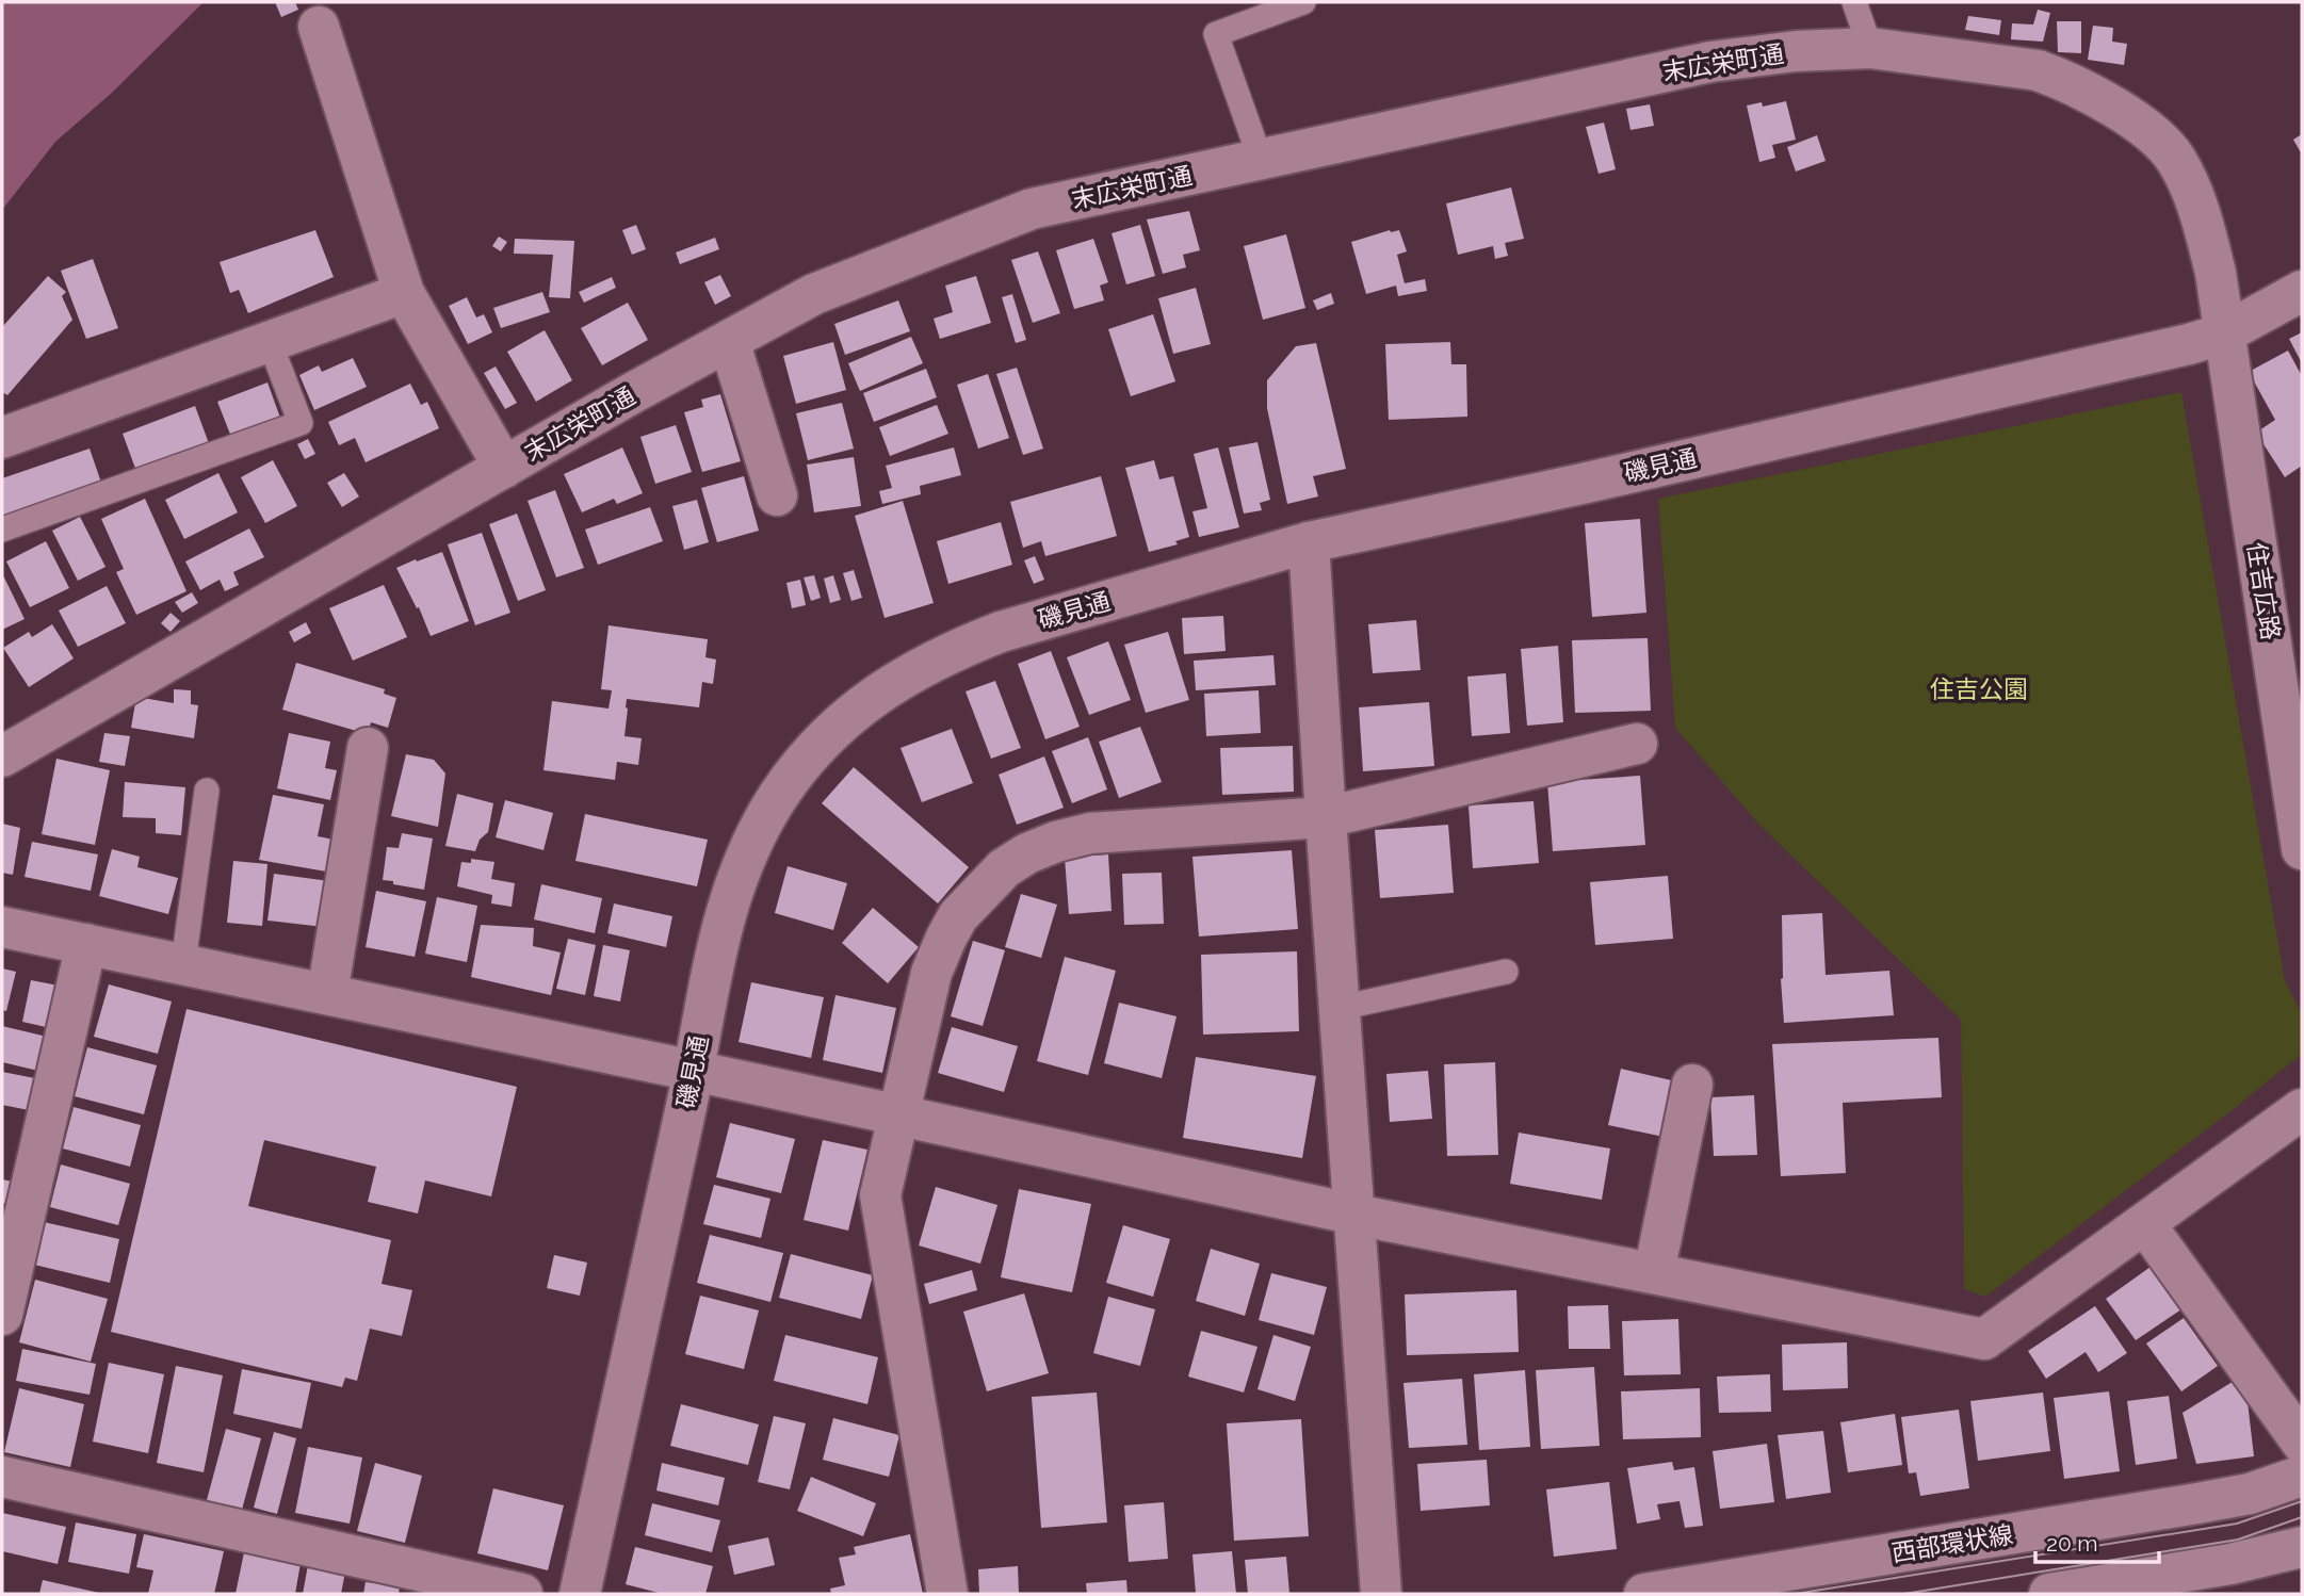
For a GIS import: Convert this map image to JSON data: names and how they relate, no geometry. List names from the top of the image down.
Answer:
{
  "streets": {
    "street": [
      "末広栄町通",
      "磯見通",
      "住吉広路",
      "西部環状線"
    ]
  },
  "crossings": [
    ["末広栄町通", "磯見通"],
    ["末広栄町通", "住吉広路"],
    ["磯見通", "住吉広路"]
  ],
  "parks": ["住吉公園"],
  "scale_bar": "20 m"
}
